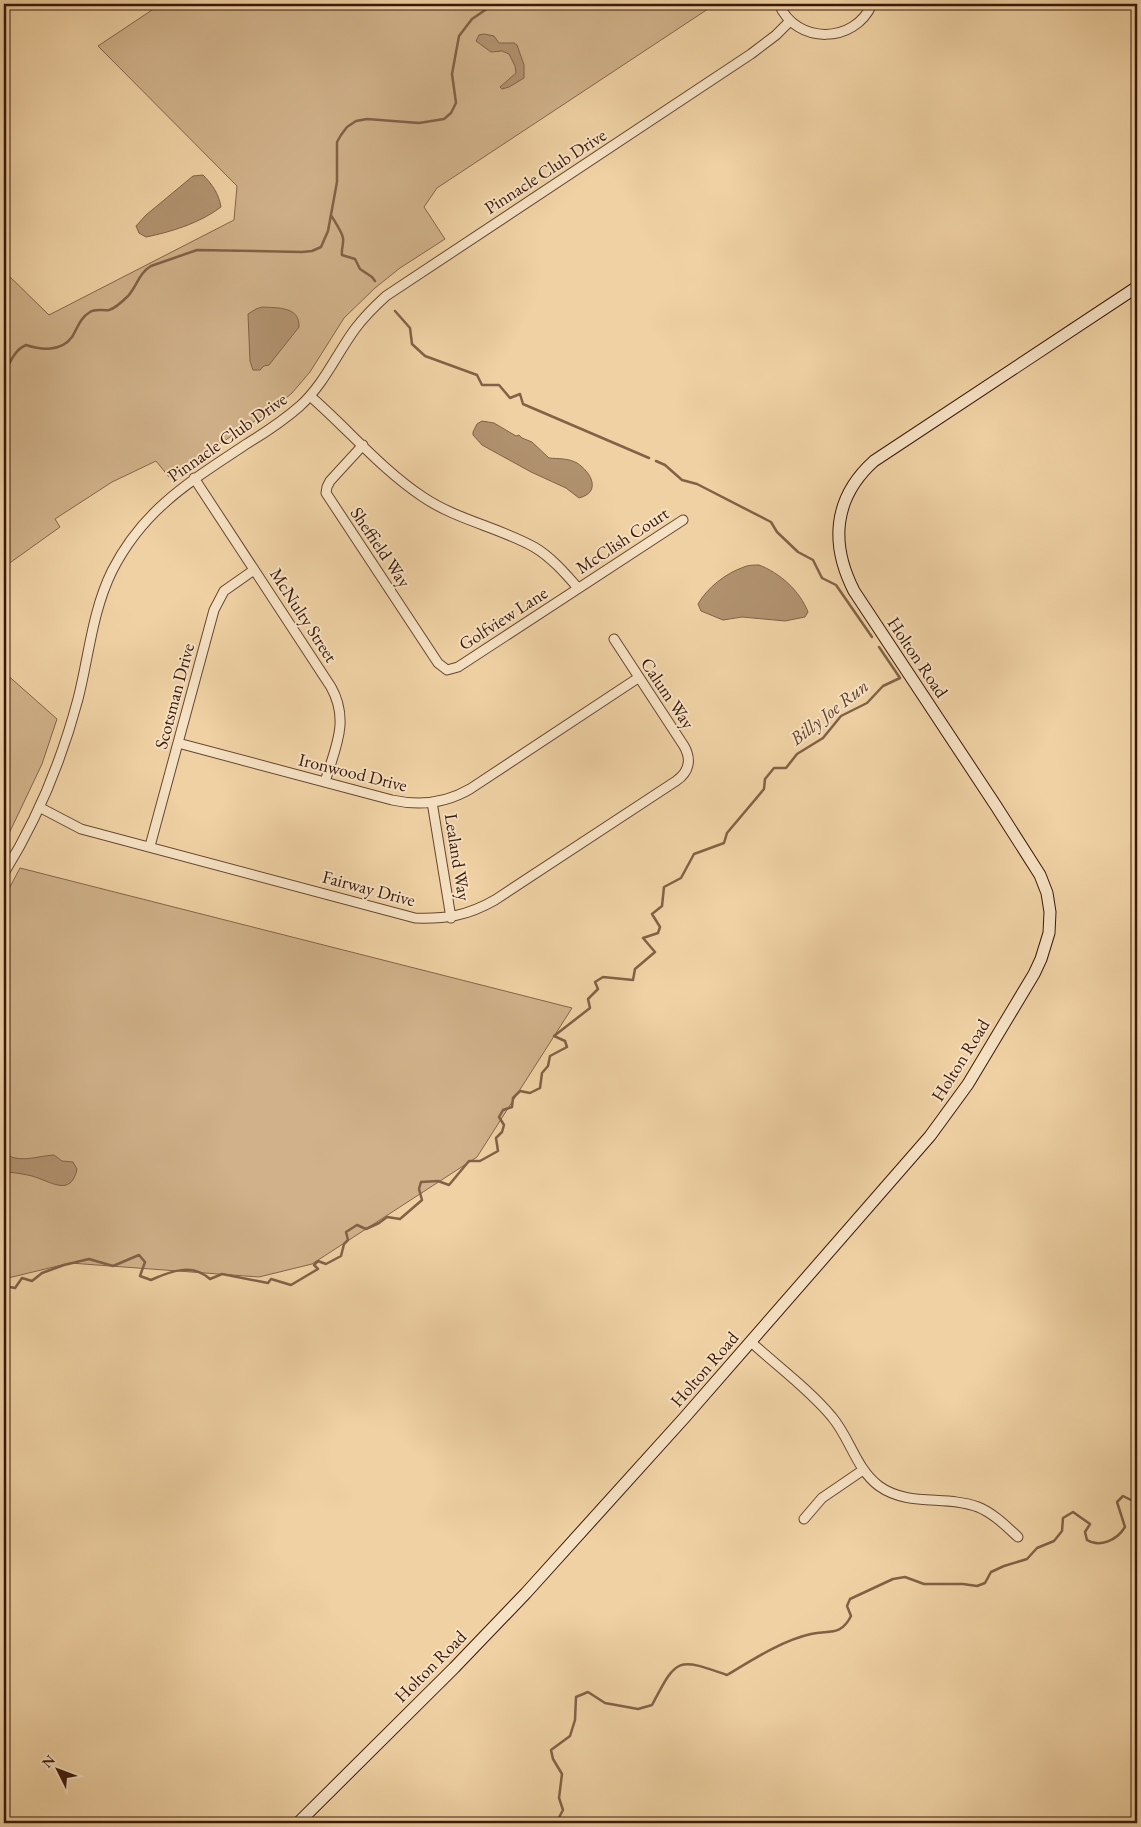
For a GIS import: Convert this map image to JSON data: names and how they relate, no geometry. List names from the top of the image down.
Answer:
{
  "streets": {
    "street": [
      "Pinnacle Club Drive",
      "McClish Court",
      "Sheffield Way",
      "McNulty Street",
      "Golfview Lane",
      "Holton Road",
      "Calum Way",
      "Scotsman Drive",
      "Ironwood Drive",
      "Lealand Way",
      "Fairway Drive"
    ]
  },
  "crossings": [
    ["Pinnacle Club Drive", "McNulty Street"],
    ["Pinnacle Club Drive", "Fairway Drive"],
    ["McClish Court", "Golfview Lane"],
    ["Sheffield Way", "Golfview Lane"],
    ["McNulty Street", "Scotsman Drive"],
    ["McNulty Street", "Ironwood Drive"],
    ["Calum Way", "Ironwood Drive"],
    ["Calum Way", "Fairway Drive"],
    ["Scotsman Drive", "Ironwood Drive"],
    ["Scotsman Drive", "Fairway Drive"],
    ["Ironwood Drive", "Lealand Way"],
    ["Lealand Way", "Fairway Drive"]
  ],
  "water": ["Billy Joe Run"],
  "north": "top left"
}
